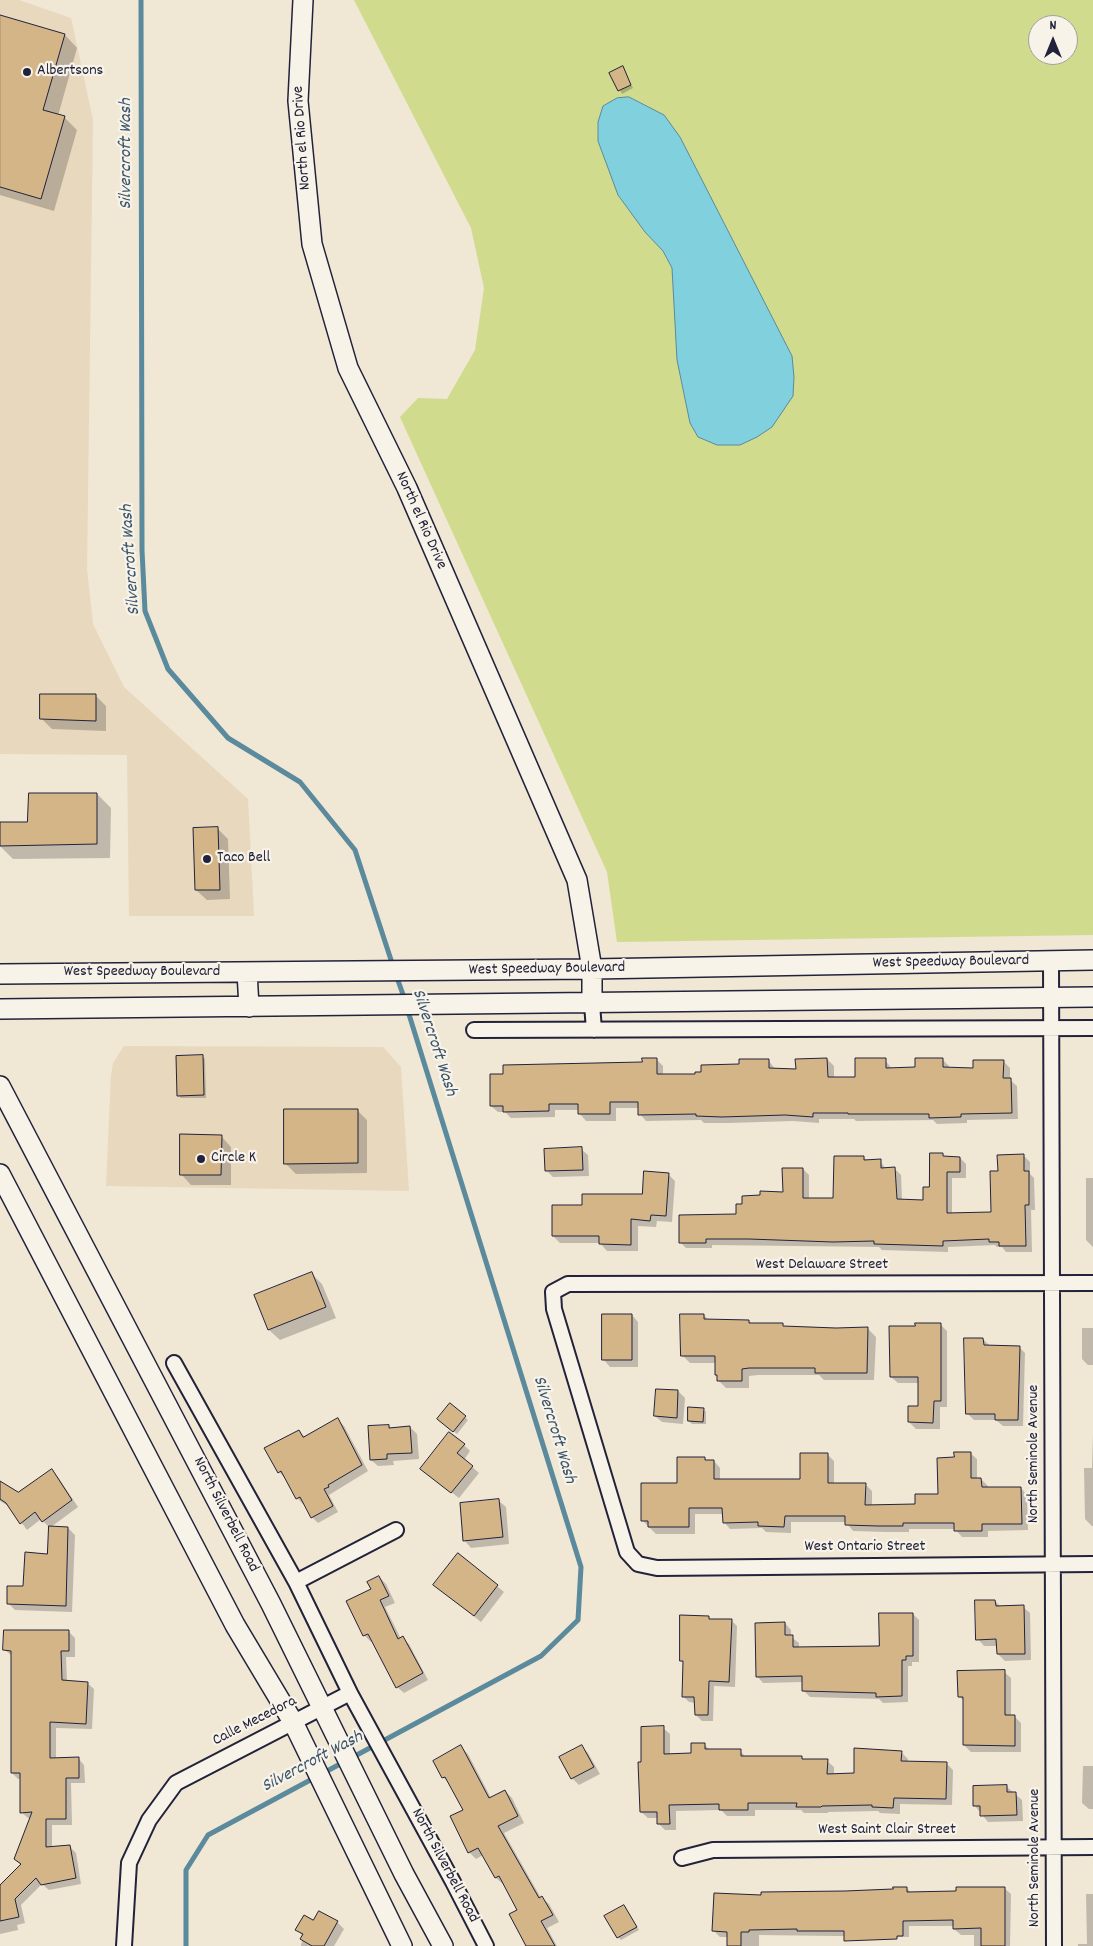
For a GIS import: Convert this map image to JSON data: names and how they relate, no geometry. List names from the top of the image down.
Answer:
{
  "streets": {
    "main road": ["North el Rio Drive", "West Speedway Boulevard", "North Silverbell Road"],
    "street": [
      "West Delaware Street",
      "North Seminole Avenue",
      "West Ontario Street",
      "Calle Mecedora",
      "West Saint Clair Street"
    ]
  },
  "crossings": [
    ["North el Rio Drive", "West Speedway Boulevard"],
    ["West Speedway Boulevard", "North Seminole Avenue"],
    ["West Delaware Street", "North Seminole Avenue"],
    ["West Delaware Street", "West Ontario Street"],
    ["North Seminole Avenue", "West Ontario Street"],
    ["North Seminole Avenue", "West Saint Clair Street"],
    ["North Silverbell Road", "Calle Mecedora"]
  ],
  "water": ["Silvercroft Wash"],
  "places": ["Albertsons", "Taco Bell", "Circle K"],
  "north": "top"
}
